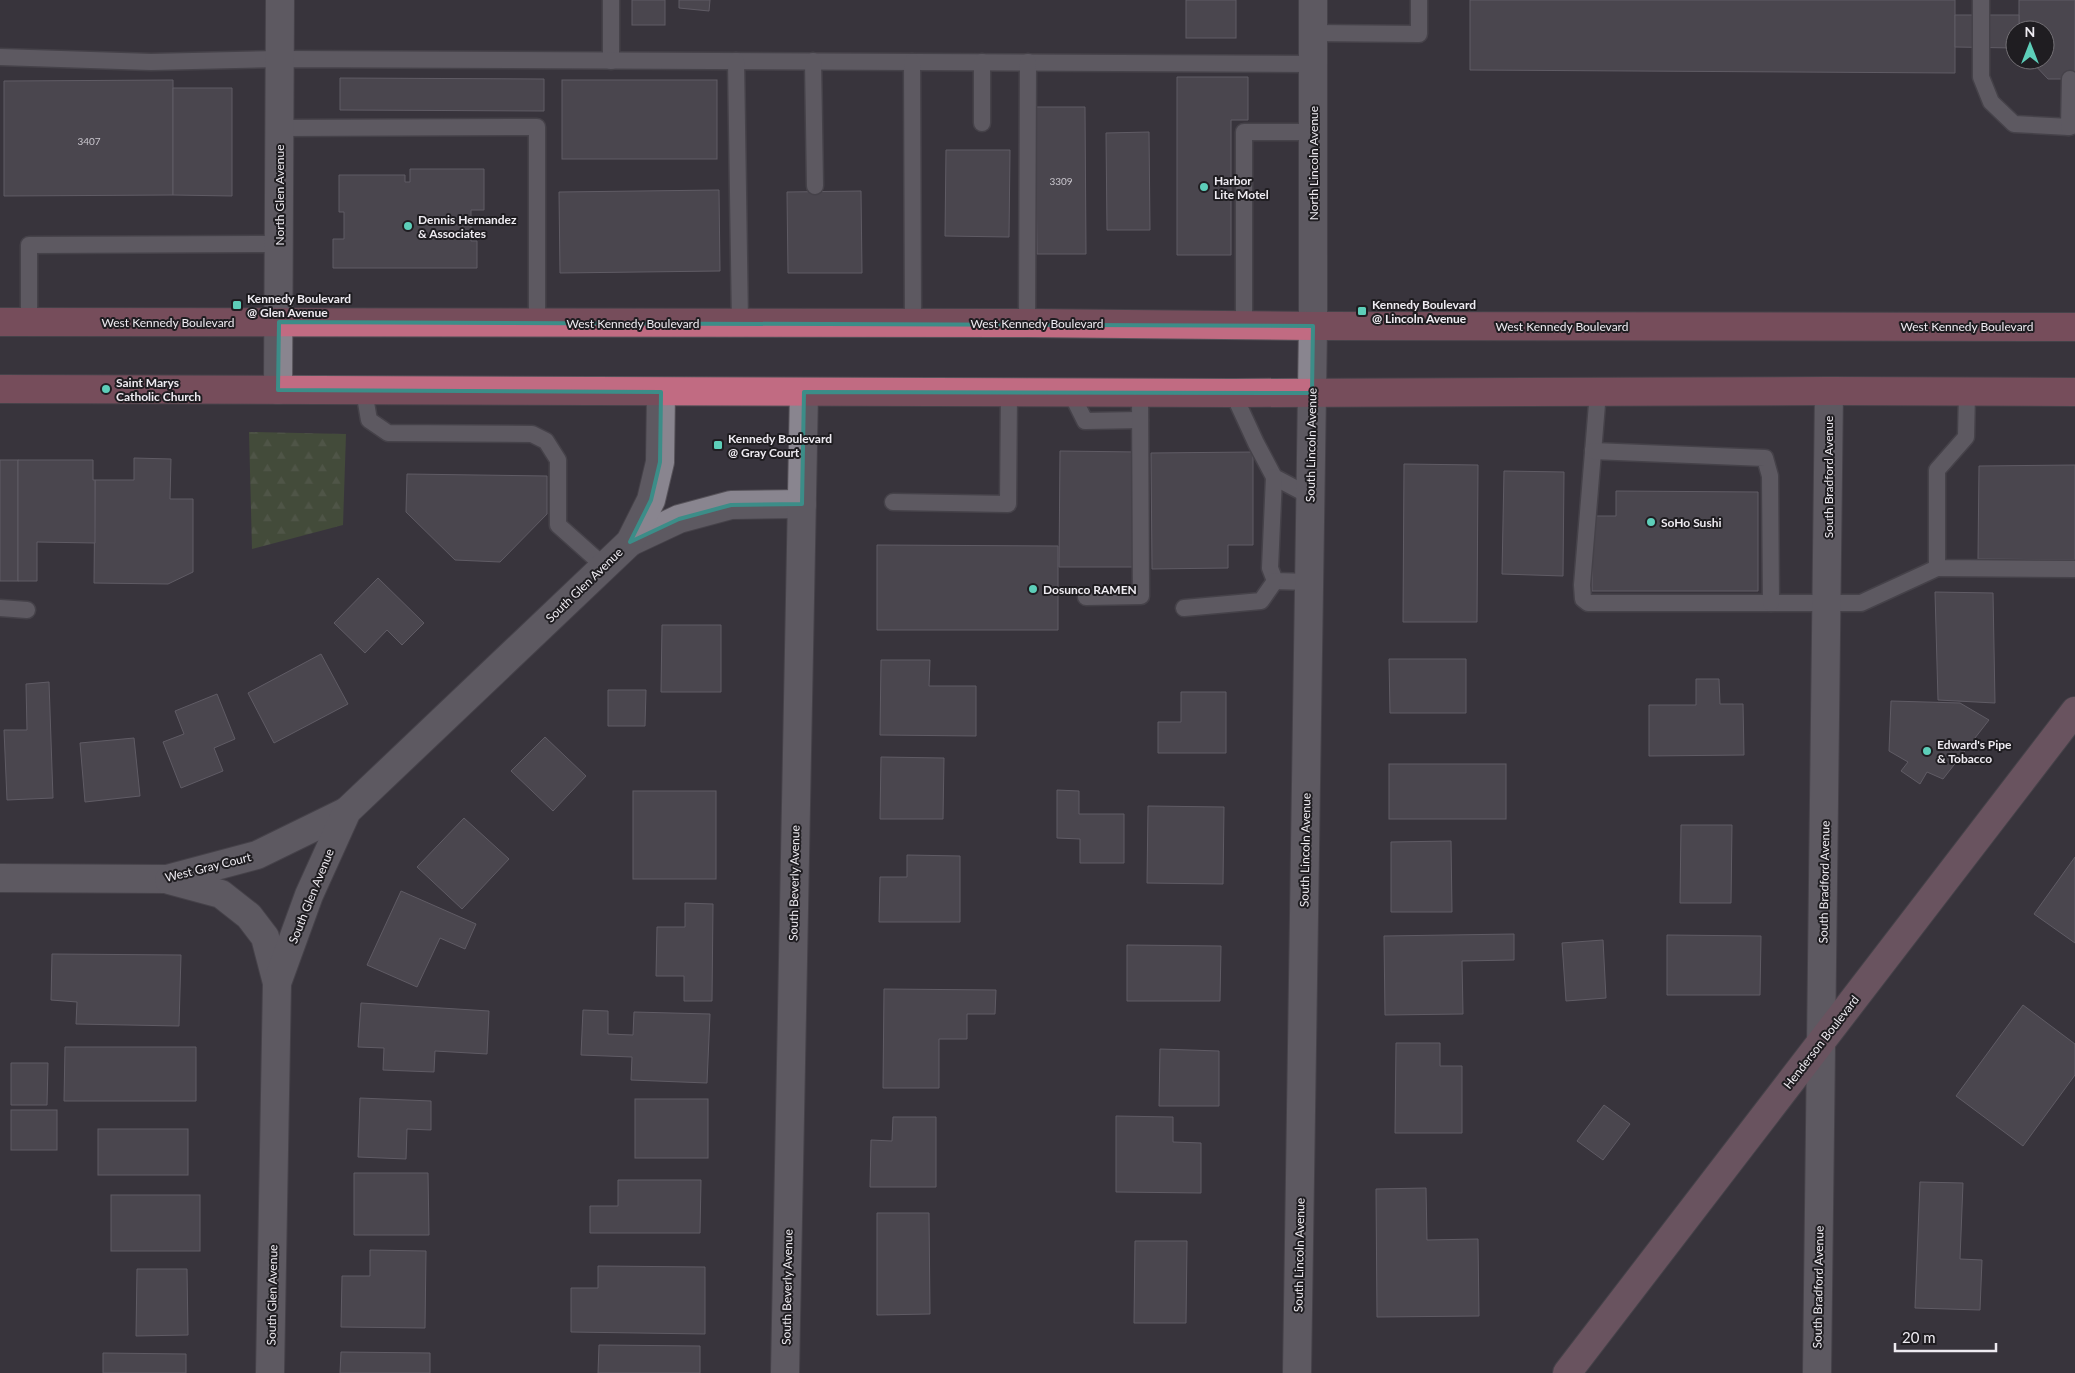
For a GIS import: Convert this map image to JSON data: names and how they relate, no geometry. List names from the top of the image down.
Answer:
{
  "streets": {
    "main road": ["West Kennedy Boulevard", "Henderson Boulevard"],
    "street": [
      "North Lincoln Avenue",
      "North Glen Avenue",
      "South Lincoln Avenue",
      "South Bradford Avenue",
      "South Glen Avenue",
      "West Gray Court",
      "South Beverly Avenue"
    ]
  },
  "crossings": [
    ["North Lincoln Avenue", "West Kennedy Boulevard"],
    ["North Lincoln Avenue", "South Lincoln Avenue"],
    ["North Glen Avenue", "West Kennedy Boulevard"],
    ["West Kennedy Boulevard", "South Lincoln Avenue"],
    ["South Bradford Avenue", "Henderson Boulevard"],
    ["South Glen Avenue", "West Gray Court"],
    ["South Glen Avenue", "South Beverly Avenue"]
  ],
  "places": {
    "other": [
      "Harbor Lite Motel",
      "Dennis Hernandez & Associates",
      "Saint Marys Catholic Church",
      "SoHo Sushi",
      "Dosunco RAMEN",
      "Edward's Pipe & Tobacco"
    ],
    "transit": ["Kennedy Boulevard @ Glen Avenue", "Kennedy Boulevard @ Lincoln Avenue", "Kennedy Boulevard @ Gray Court"]
  },
  "house_numbers": ["3407", "3309"],
  "scale_bar": "20 m",
  "north": "top"
}
